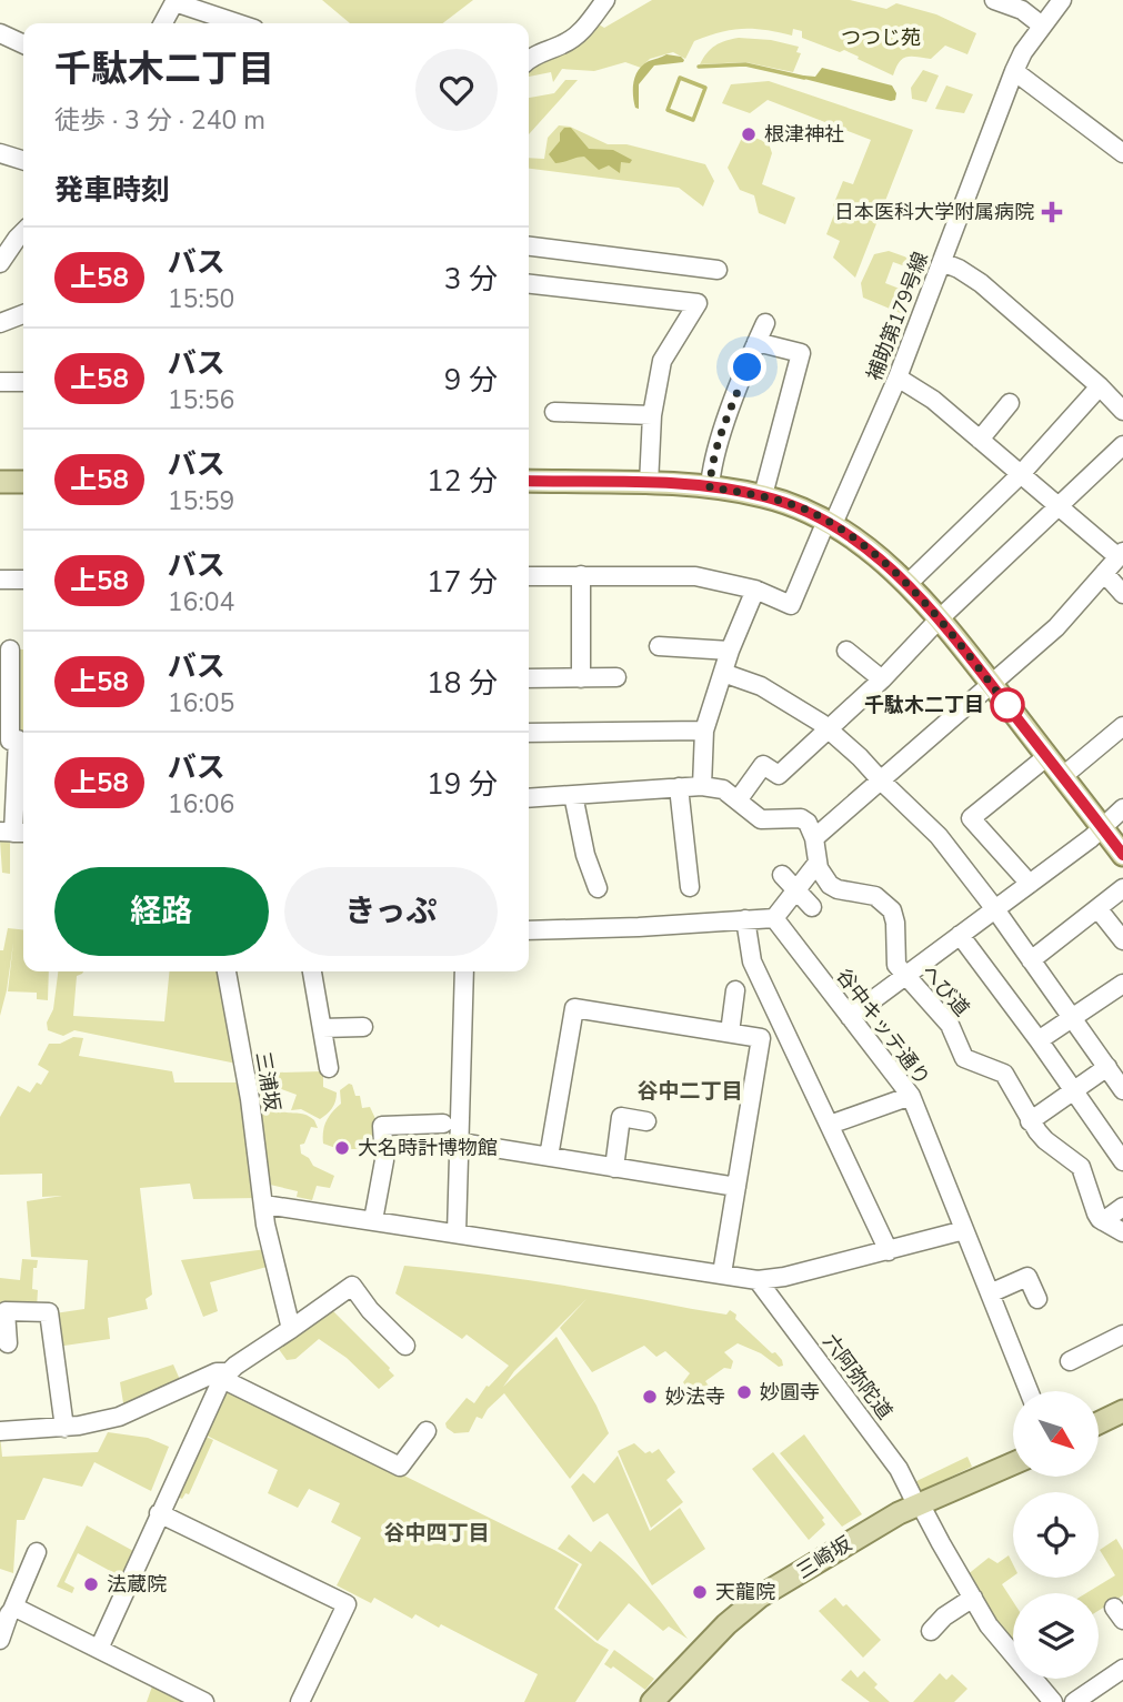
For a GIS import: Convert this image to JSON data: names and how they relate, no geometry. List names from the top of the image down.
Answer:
{
  "streets": {
    "main road": ["三崎坂"],
    "street": [
      "補助第179号線",
      "へび道",
      "谷中キッテ通り",
      "三浦坂",
      "六阿弥陀道"
    ]
  },
  "crossings": [
    ["六阿弥陀道", "三崎坂"]
  ],
  "districts": ["谷中二丁目", "谷中四丁目"],
  "parks": ["つつじ苑"],
  "places": {
    "other": [
      "根津神社",
      "千駄木二丁目",
      "大名時計博物館",
      "妙圓寺",
      "妙法寺",
      "法蔵院",
      "天龍院"
    ],
    "health": ["日本医科大学附属病院"]
  },
  "lines": ["bus line 上58"],
  "north": "bottom right",
  "page": {
    "heading": [
      ["千駄木二丁目", "徒歩 · 3 分 · 240 m"],
      "発車時刻"
    ],
    "list": [
      {
        "mark": "上58",
        "name": "バス",
        "note": "15:50",
        "value": "3 分"
      },
      {
        "mark": "上58",
        "name": "バス",
        "note": "15:56",
        "value": "9 分"
      },
      {
        "mark": "上58",
        "name": "バス",
        "note": "15:59",
        "value": "12 分"
      },
      {
        "mark": "上58",
        "name": "バス",
        "note": "16:04",
        "value": "17 分"
      },
      {
        "mark": "上58",
        "name": "バス",
        "note": "16:05",
        "value": "18 分"
      },
      {
        "mark": "上58",
        "name": "バス",
        "note": "16:06",
        "value": "19 分"
      }
    ],
    "buttons": ["経路", "きっぷ"]
  }
}
